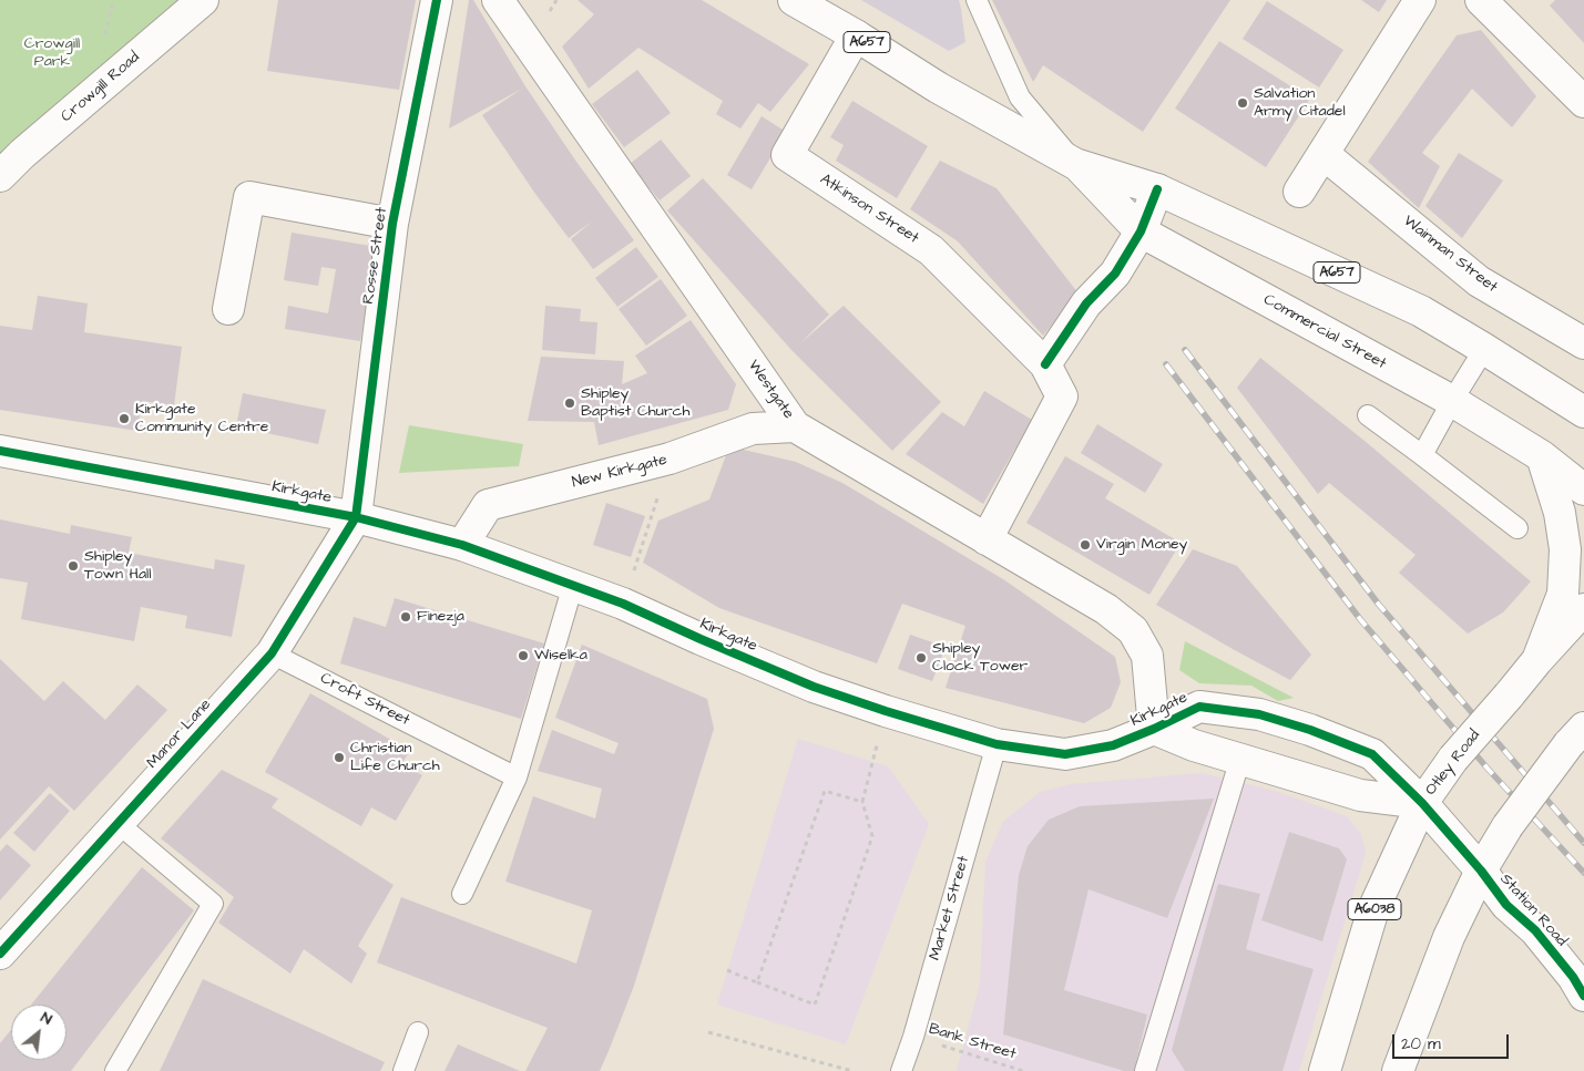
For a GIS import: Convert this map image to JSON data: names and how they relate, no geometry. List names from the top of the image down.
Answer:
{
  "streets": {
    "street": [
      "A657",
      "Crowgill Road",
      "Atkinson Street",
      "Wainman Street",
      "Rosse Street",
      "Commercial Street",
      "Westgate",
      "New Kirkgate",
      "Kirkgate",
      "Manor Lane",
      "Otley Road",
      "A6038",
      "Station Road"
    ],
    "lane": ["Croft Street", "Market Street"],
    "path": ["Bank Street"]
  },
  "crossings": [
    ["Atkinson Street", "Commercial Street"],
    ["Atkinson Street", "Westgate"],
    ["Rosse Street", "Kirkgate"],
    ["Rosse Street", "Manor Lane"],
    ["Westgate", "New Kirkgate"],
    ["Westgate", "Kirkgate"],
    ["New Kirkgate", "Kirkgate"],
    ["Kirkgate", "Manor Lane"],
    ["Kirkgate", "Otley Road"],
    ["Kirkgate", "Market Street"],
    ["Kirkgate", "Station Road"],
    ["Croft Street", "Manor Lane"],
    ["Otley Road", "Station Road"],
    ["Market Street", "Bank Street"]
  ],
  "parks": ["Crowgill Park"],
  "places": [
    "Salvation Army Citadel",
    "Shipley Baptist Church",
    "Kirkgate Community Centre",
    "Virgin Money",
    "Shipley Town Hall",
    "Finezja",
    "Wiselka",
    "Shipley Clock Tower",
    "Christian Life Church"
  ],
  "scale_bar": "20 m",
  "north": "top right"
}
